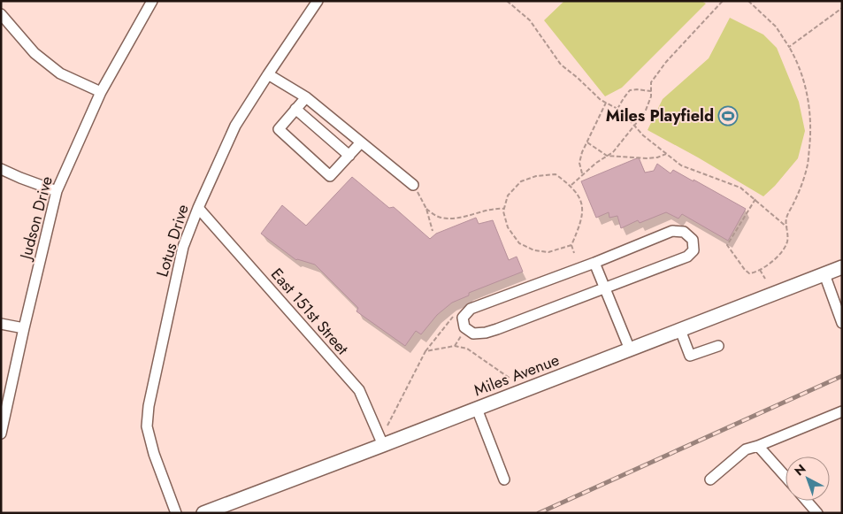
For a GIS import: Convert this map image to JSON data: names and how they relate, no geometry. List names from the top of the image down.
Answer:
{
  "streets": {
    "main road": ["Miles Avenue"],
    "street": ["Judson Drive", "Lotus Drive", "East 151st Street"]
  },
  "crossings": [
    ["Lotus Drive", "East 151st Street"],
    ["East 151st Street", "Miles Avenue"]
  ],
  "places": {
    "sports": ["Miles Playfield"]
  },
  "north": "top left"
}
